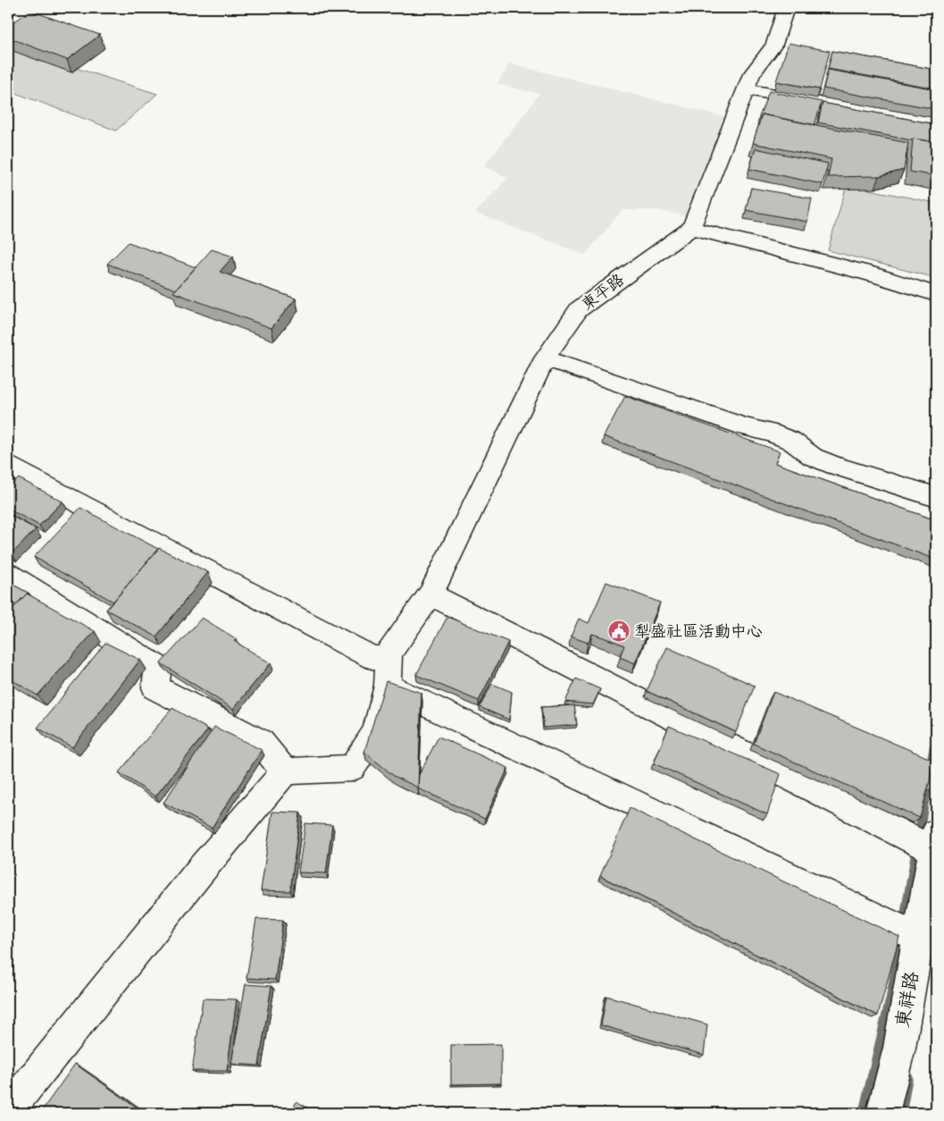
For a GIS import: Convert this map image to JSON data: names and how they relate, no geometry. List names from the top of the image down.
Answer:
{
  "streets": {
    "street": ["東平路", "東祥路"]
  },
  "places": {
    "public building": ["犁盛社區活動中心"]
  }
}
